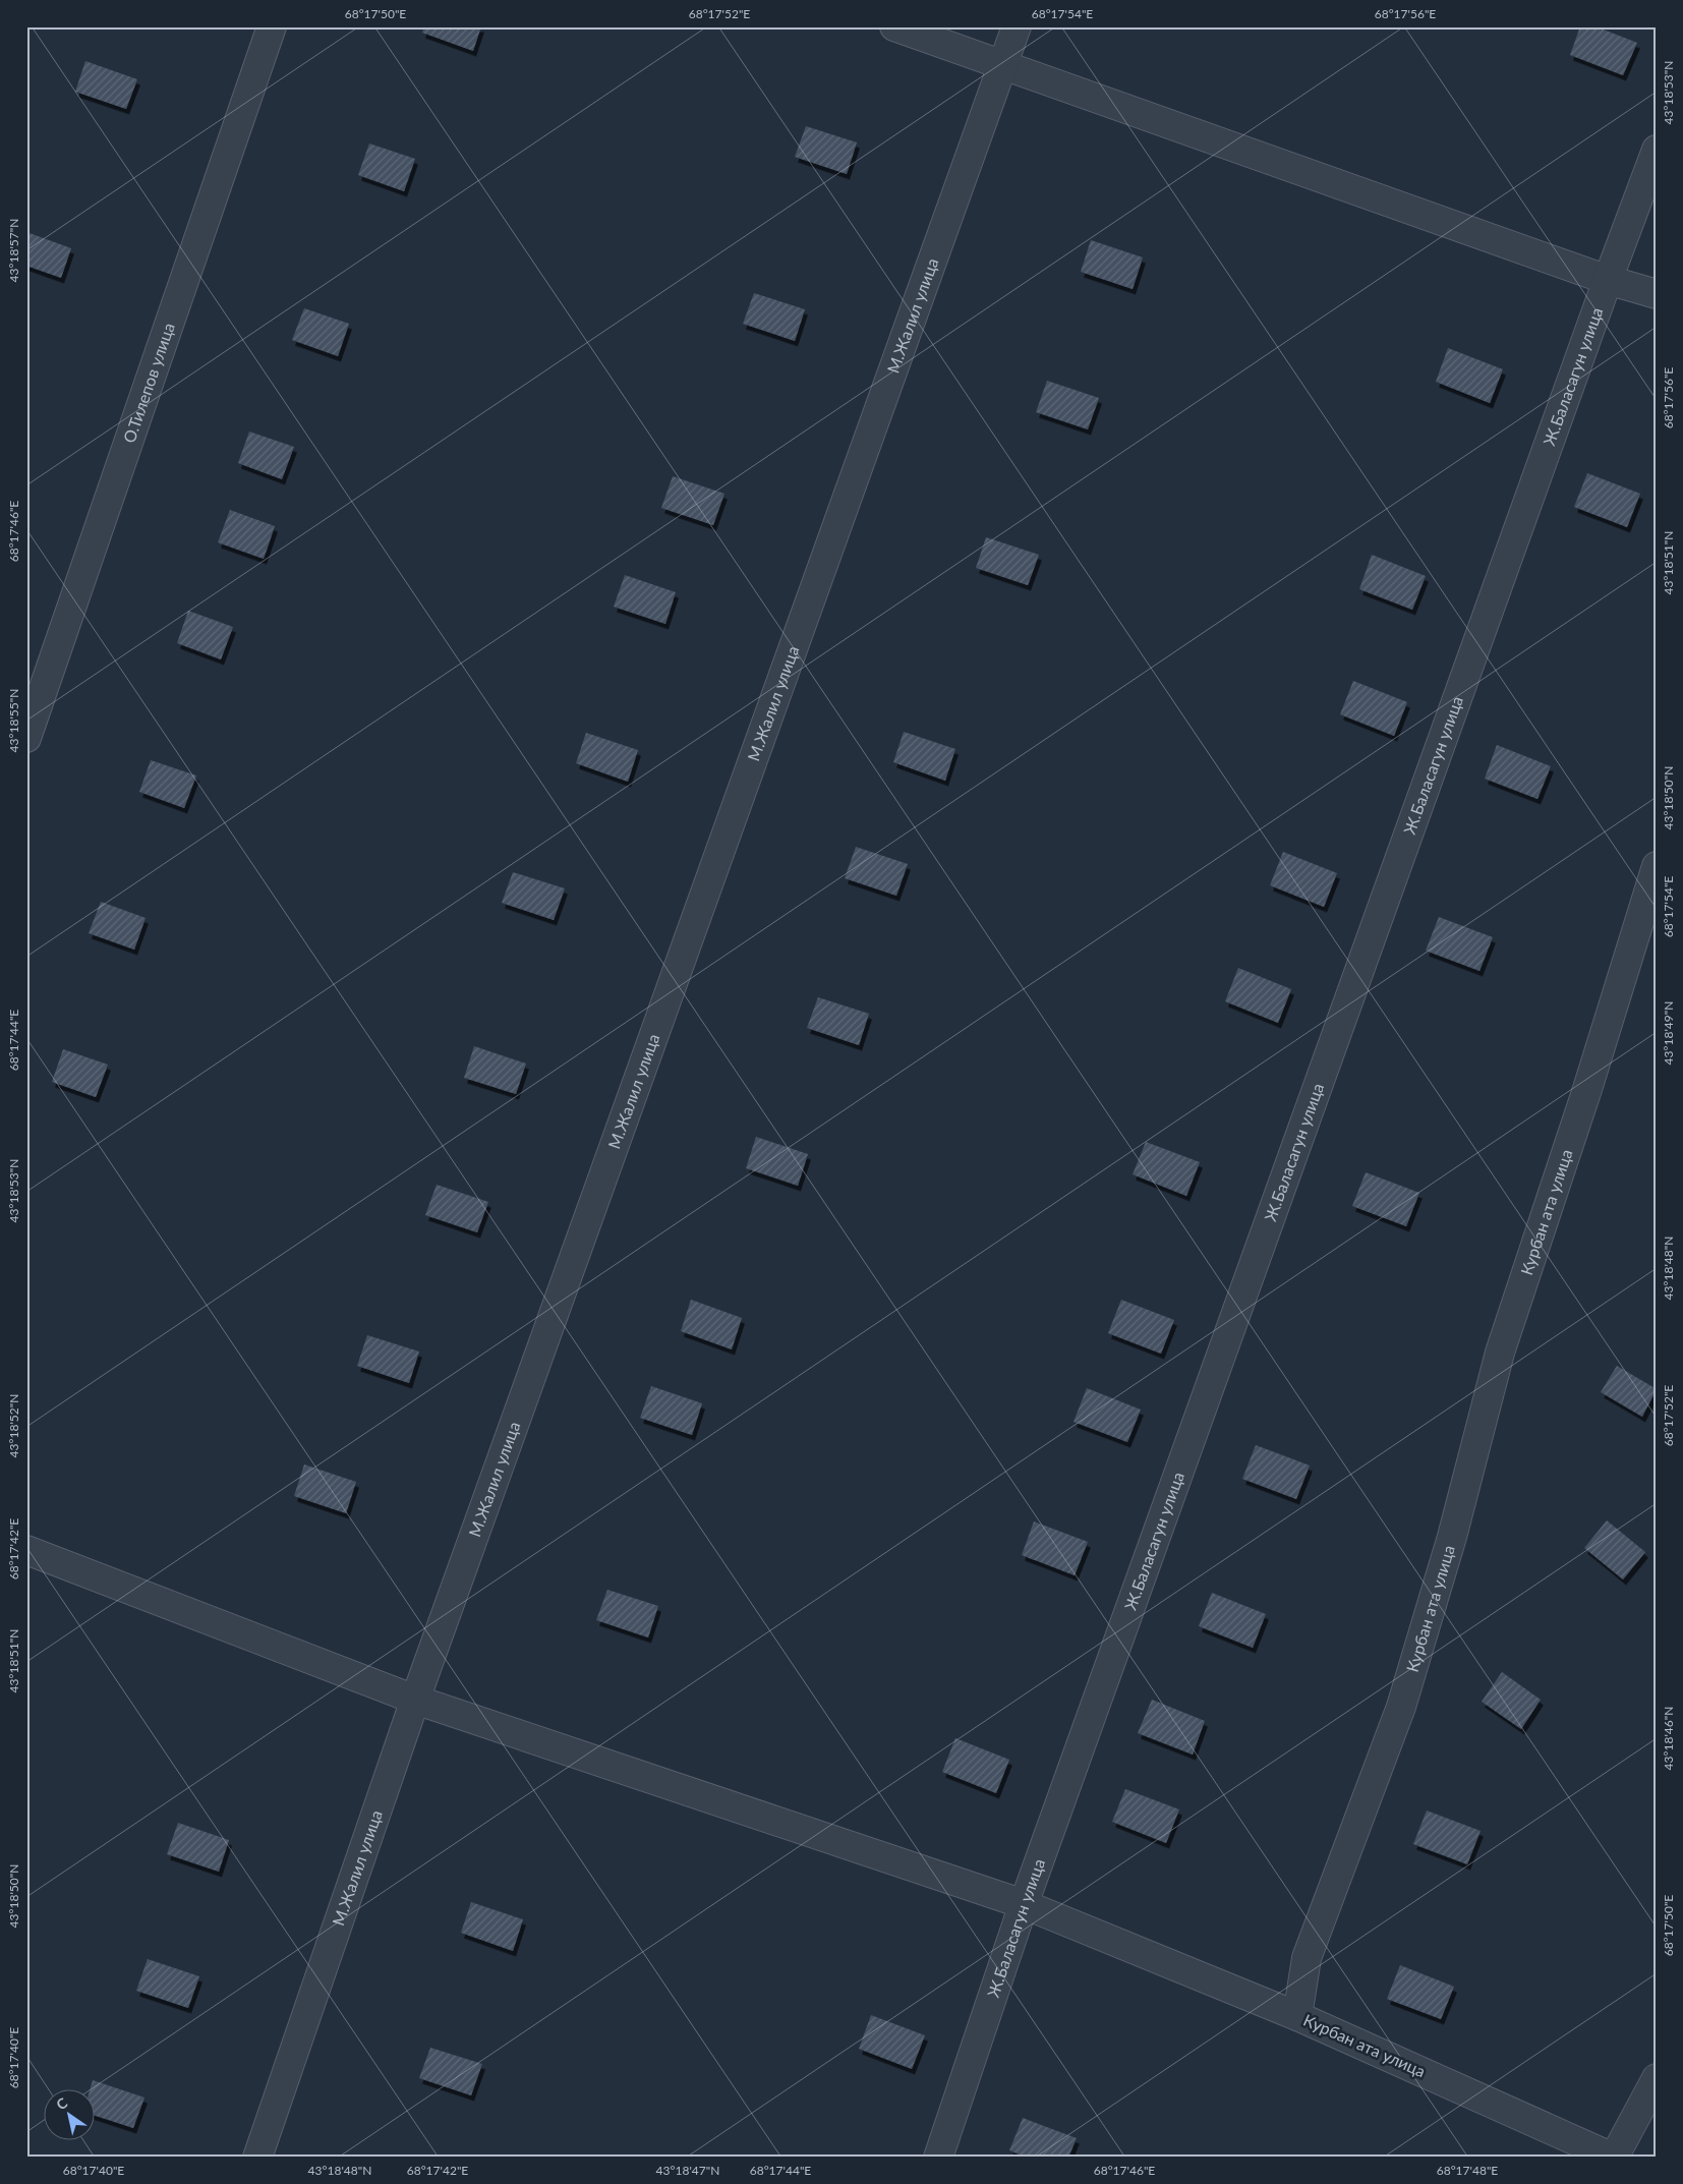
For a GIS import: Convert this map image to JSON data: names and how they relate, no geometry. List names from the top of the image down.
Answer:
{
  "streets": {
    "street": [
      "М.Жалил улица",
      "Ж.Баласагун улица",
      "О.Тилепов улица",
      "Курбан ата улица"
    ]
  },
  "north": "top left",
  "coordinates": [
    "68°17'50\"E",
    "68°17'52\"E",
    "68°17'54\"E",
    "68°17'56\"E",
    "43°18'53\"N",
    "43°18'57\"N",
    "68°17'46\"E",
    "43°18'51\"N",
    "43°18'55\"N",
    "43°18'50\"N",
    "43°18'49\"N",
    "68°17'44\"E",
    "43°18'48\"N",
    "43°18'52\"N",
    "68°17'42\"E",
    "43°18'46\"N",
    "68°17'40\"E",
    "43°18'47\"N",
    "68°17'48\"E"
  ]
}
